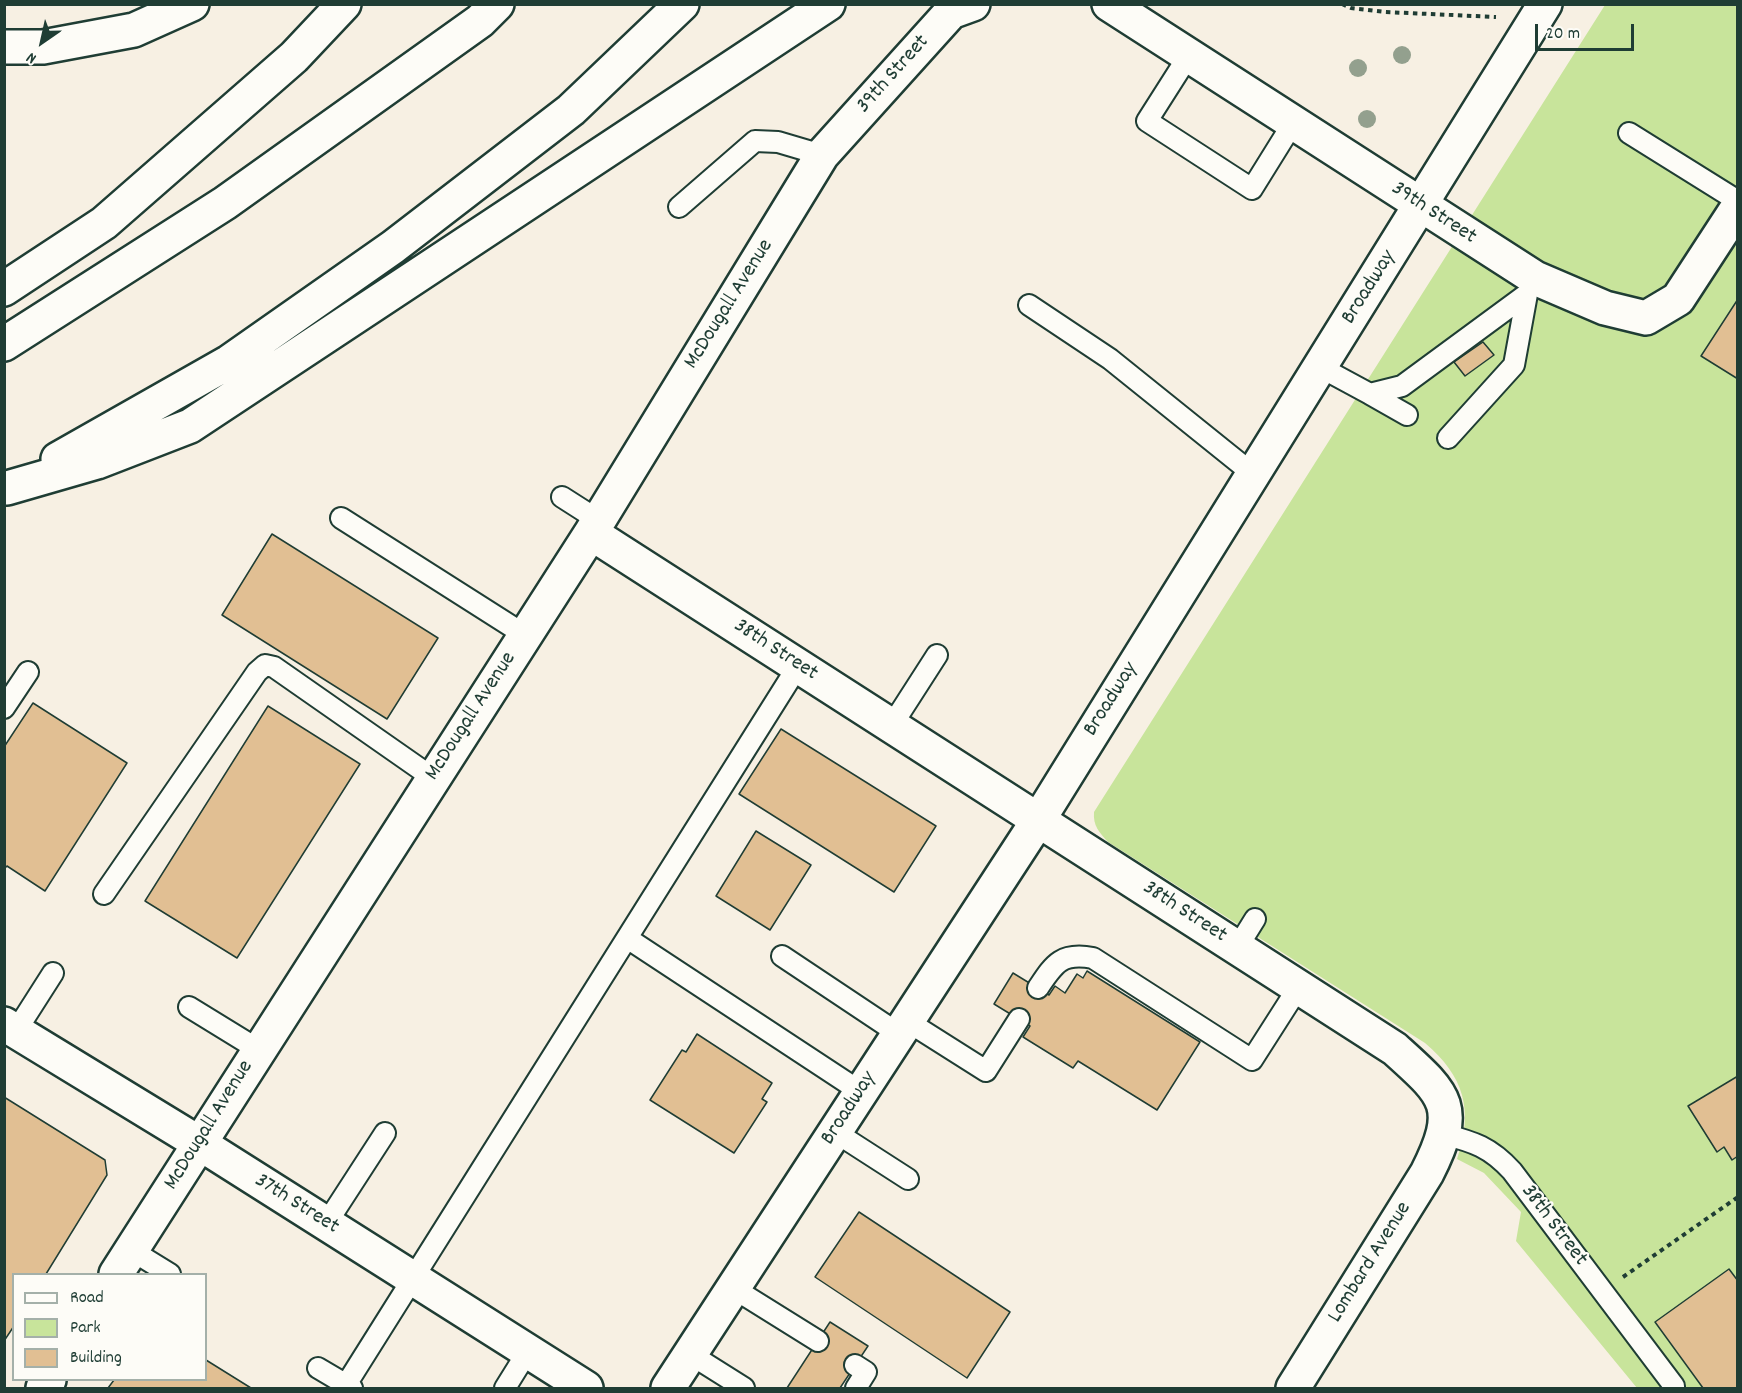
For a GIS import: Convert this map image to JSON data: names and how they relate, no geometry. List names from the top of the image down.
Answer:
{
  "streets": {
    "main road": [
      "39th Street",
      "Broadway",
      "McDougall Avenue",
      "38th Street",
      "37th Street",
      "Lombard Avenue"
    ]
  },
  "crossings": [
    ["39th Street", "Broadway"],
    ["39th Street", "McDougall Avenue"],
    ["Broadway", "38th Street"],
    ["McDougall Avenue", "38th Street"],
    ["McDougall Avenue", "37th Street"],
    ["38th Street", "Lombard Avenue"]
  ],
  "legend": ["Road", "Park", "Building"],
  "scale_bar": "20 m",
  "north": "bottom left"
}
